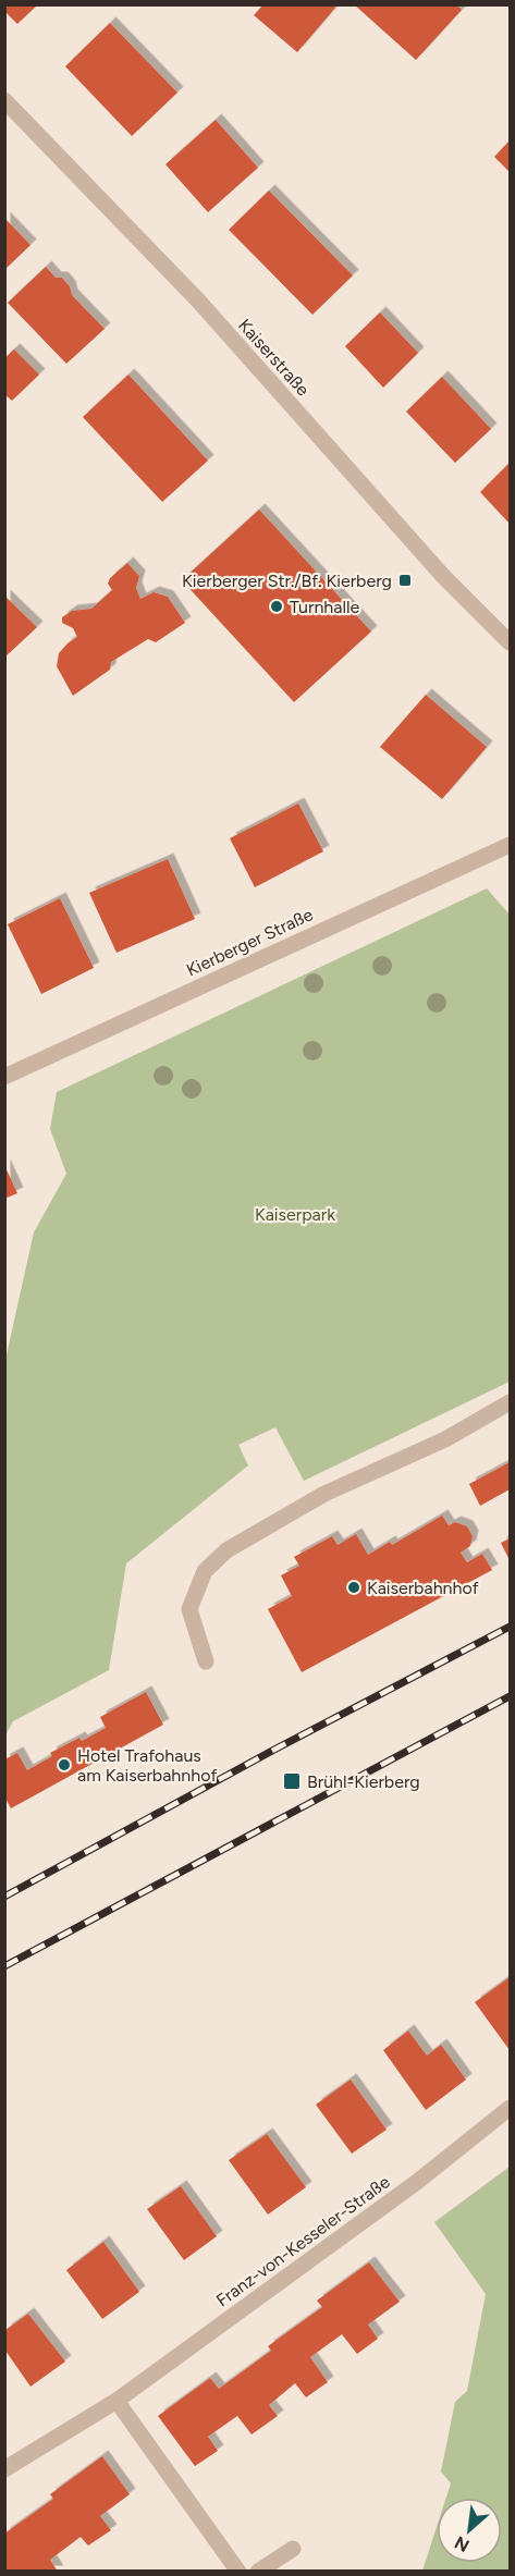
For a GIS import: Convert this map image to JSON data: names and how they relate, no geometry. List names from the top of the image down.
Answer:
{
  "streets": {
    "street": ["Kaiserstraße", "Kierberger Straße", "Franz-von-Kesseler-Straße"]
  },
  "parks": ["Kaiserpark"],
  "places": {
    "transit": ["Kierberger Str./Bf. Kierberg", "Brühl-Kierberg"],
    "other": ["Turnhalle", "Kaiserbahnhof", "Hotel Trafohaus am Kaiserbahnhof"]
  },
  "north": "bottom left"
}
